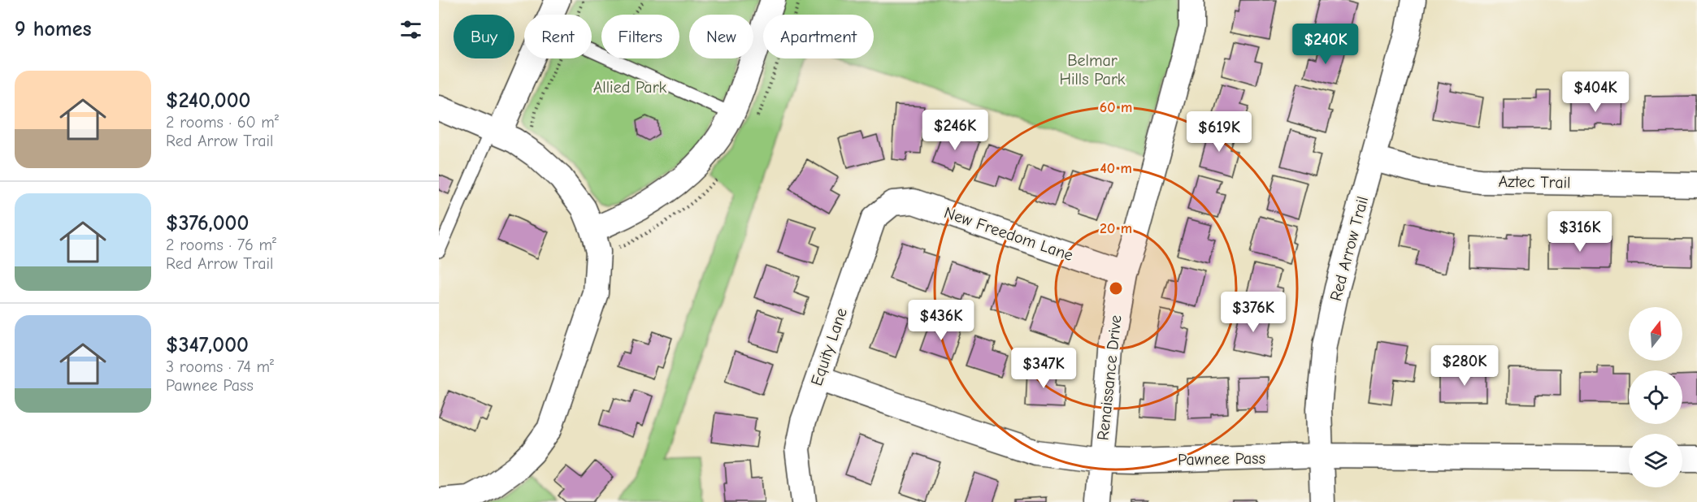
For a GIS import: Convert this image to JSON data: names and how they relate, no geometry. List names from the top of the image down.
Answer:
{
  "streets": {
    "street": [
      "Aztec Trail",
      "New Freedom Lane",
      "Red Arrow Trail",
      "Equity Lane",
      "Renaissance Drive",
      "Pawnee Pass"
    ]
  },
  "crossings": [
    ["Aztec Trail", "Red Arrow Trail"],
    ["New Freedom Lane", "Equity Lane"],
    ["New Freedom Lane", "Renaissance Drive"],
    ["Red Arrow Trail", "Pawnee Pass"],
    ["Equity Lane", "Pawnee Pass"],
    ["Renaissance Drive", "Pawnee Pass"]
  ],
  "parks": ["Belmar Hills Park", "Allied Park"],
  "north": "top",
  "page": {
    "heading": "9 homes",
    "chip": [
      "Buy",
      "Rent",
      "Filters",
      "New",
      "Apartment"
    ],
    "price": [
      "$240K",
      "$404K",
      "$246K",
      "$619K",
      "$316K",
      "$376K",
      "$436K",
      "$280K",
      "$347K"
    ],
    "list": [
      {
        "name": "$240,000",
        "note": "2 rooms · 60 m² · Red Arrow Trail"
      },
      {
        "name": "$376,000",
        "note": "2 rooms · 76 m² · Red Arrow Trail"
      },
      {
        "name": "$347,000",
        "note": "3 rooms · 74 m² · Pawnee Pass"
      }
    ]
  },
  "rings": ["60 m", "40 m", "20 m"]
}
